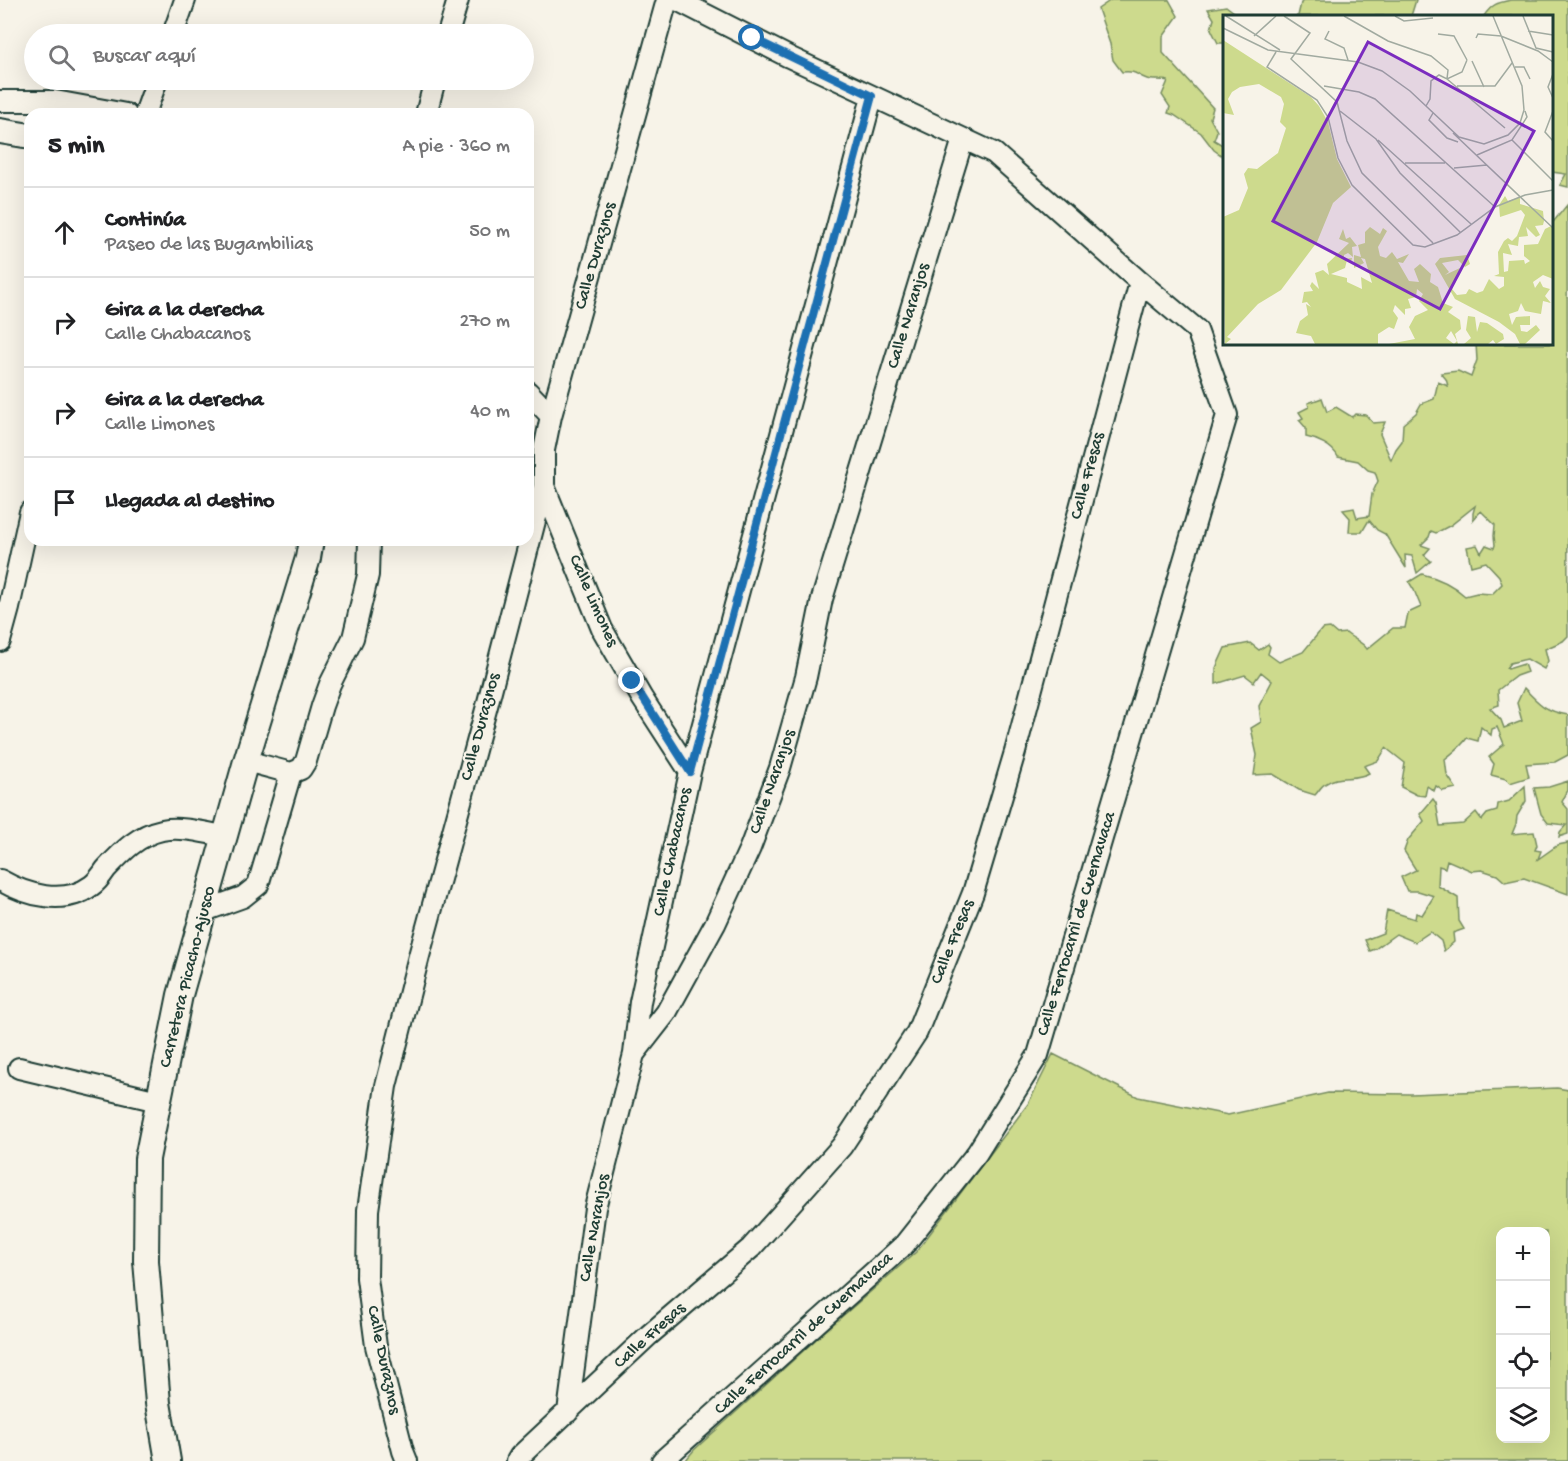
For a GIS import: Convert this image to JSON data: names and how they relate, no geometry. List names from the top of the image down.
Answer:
{
  "streets": {
    "main road": ["Carretera Picacho-Ajusco"],
    "street": [
      "Calle Duraznos",
      "Calle Naranjos",
      "Calle Fresas",
      "Calle Limones",
      "Calle Chabacanos",
      "Calle Ferrocarril de Cuernavaca"
    ]
  },
  "crossings": [
    ["Calle Duraznos", "Calle Limones"],
    ["Calle Naranjos", "Calle Fresas"],
    ["Calle Naranjos", "Calle Chabacanos"],
    ["Calle Naranjos", "Calle Ferrocarril de Cuernavaca"],
    ["Calle Fresas", "Calle Ferrocarril de Cuernavaca"],
    ["Calle Limones", "Calle Chabacanos"],
    ["Calle Chabacanos", "Calle Ferrocarril de Cuernavaca"]
  ],
  "page": {
    "search": "Buscar aquí",
    "heading": ["5 min", "A pie · 360 m"],
    "list": [
      ["Continúa", "Paseo de las Bugambilias", "50 m"],
      ["Gira a la derecha", "Calle Chabacanos", "270 m"],
      ["Gira a la derecha", "Calle Limones", "40 m"],
      "Llegada al destino"
    ],
    "map_buttons": ["+", "−"]
  }
}
